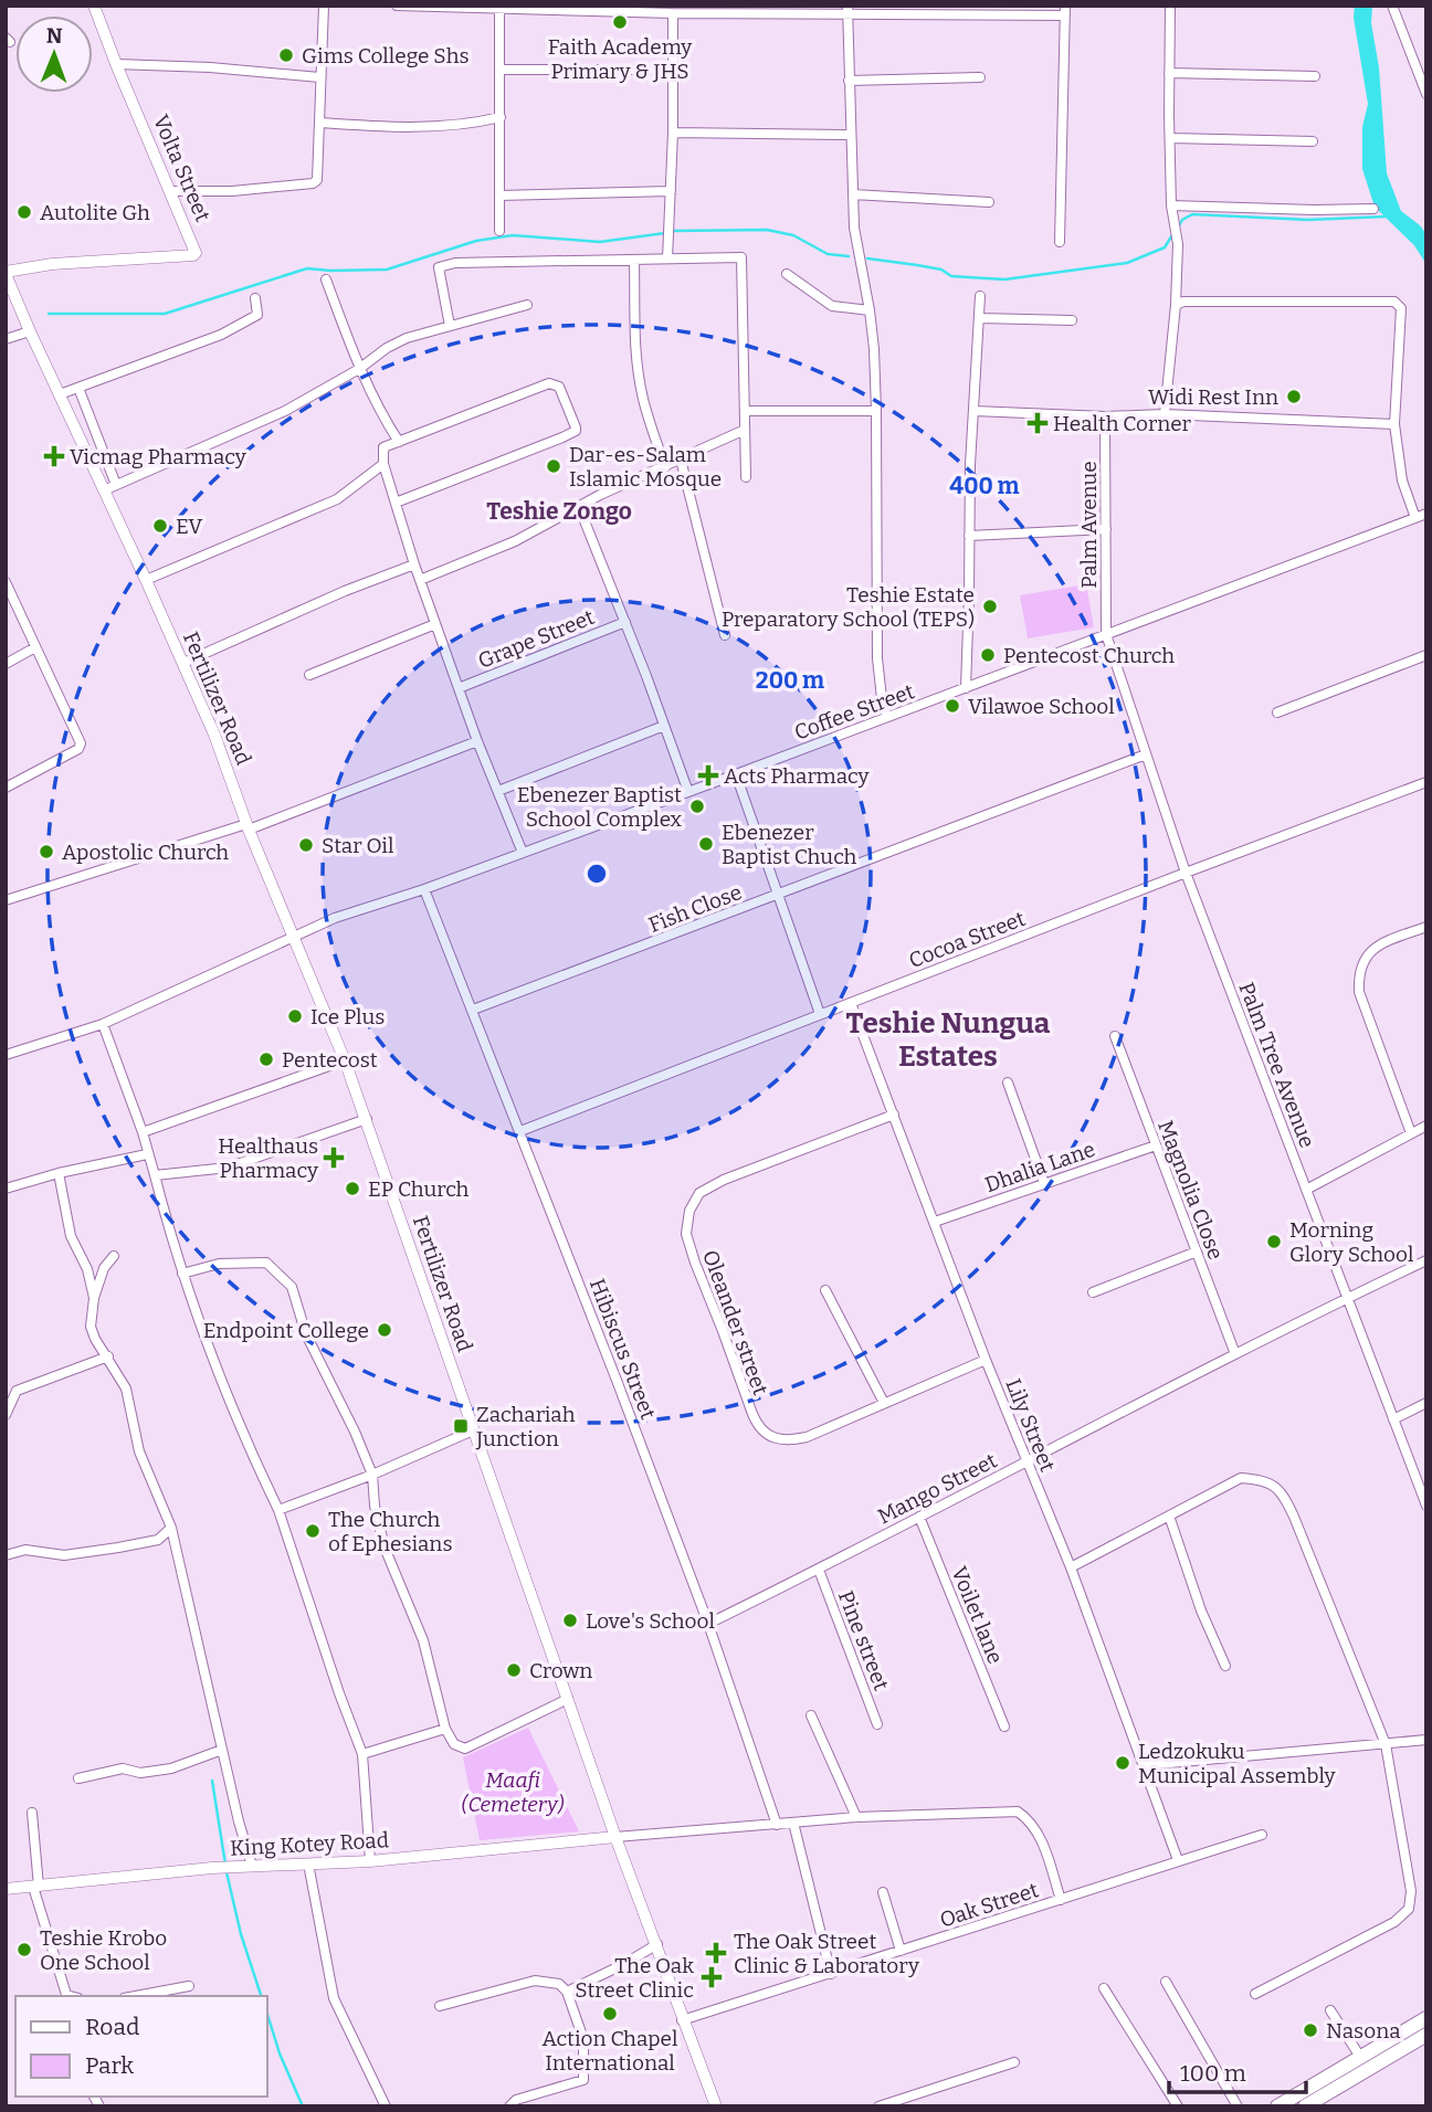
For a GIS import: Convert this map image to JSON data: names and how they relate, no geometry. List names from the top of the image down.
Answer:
{
  "streets": {
    "street": [
      "Volta Street",
      "Palm Avenue",
      "Grape Street",
      "Fertilizer Road",
      "Coffee Street",
      "Fish Close",
      "Cocoa Street",
      "Palm Tree Avenue",
      "Dhalia Lane",
      "Magnolia Close",
      "Oleander street",
      "Hibiscus Street",
      "Lily Street",
      "Mango Street",
      "Voilet lane",
      "Pine street",
      "King Kotey Road",
      "Oak Street"
    ]
  },
  "crossings": [
    ["Volta Street", "Fertilizer Road"],
    ["Palm Avenue", "Coffee Street"],
    ["Palm Avenue", "Palm Tree Avenue"],
    ["Fertilizer Road", "Coffee Street"],
    ["Fertilizer Road", "King Kotey Road"],
    ["Fertilizer Road", "Oak Street"],
    ["Coffee Street", "Palm Tree Avenue"],
    ["Coffee Street", "Hibiscus Street"],
    ["Fish Close", "Palm Tree Avenue"],
    ["Fish Close", "Hibiscus Street"],
    ["Cocoa Street", "Palm Tree Avenue"],
    ["Cocoa Street", "Hibiscus Street"],
    ["Cocoa Street", "Lily Street"],
    ["Palm Tree Avenue", "Mango Street"],
    ["Dhalia Lane", "Magnolia Close"],
    ["Dhalia Lane", "Lily Street"],
    ["Magnolia Close", "Mango Street"],
    ["Oleander street", "Lily Street"],
    ["Hibiscus Street", "Mango Street"],
    ["Lily Street", "Mango Street"],
    ["Lily Street", "Oak Street"],
    ["Mango Street", "Voilet lane"],
    ["Mango Street", "Pine street"]
  ],
  "districts": ["Teshie Zongo", "Teshie Nungua Estates"],
  "parks": ["Maafi (Cemetery)"],
  "places": {
    "other": [
      "Faith Academy Primary & JHS",
      "Gims College Shs",
      "Autolite Gh",
      "Widi Rest Inn",
      "Dar-es-Salam Islamic Mosque",
      "EV",
      "Teshie Estate Preparatory School (TEPS)",
      "Pentecost Church",
      "Vilawoe School",
      "Ebenezer Baptist School Complex",
      "Ebenezer Baptist Chuch",
      "Star Oil",
      "Apostolic Church",
      "Ice Plus",
      "Pentecost",
      "EP Church",
      "Morning Glory School",
      "Endpoint College",
      "The Church of Ephesians",
      "Love's School",
      "Crown",
      "Ledzokuku Municipal Assembly",
      "Teshie Krobo One School",
      "Action Chapel International",
      "Nasona"
    ],
    "health": [
      "Health Corner",
      "Vicmag Pharmacy",
      "Acts Pharmacy",
      "Healthaus Pharmacy",
      "The Oak Street Clinic & Laboratory",
      "The Oak Street Clinic"
    ],
    "transit": ["Zachariah Junction"]
  },
  "legend": ["Road", "Park"],
  "scale_bar": "100 m",
  "north": "top",
  "rings": ["400 m", "200 m"]
}
